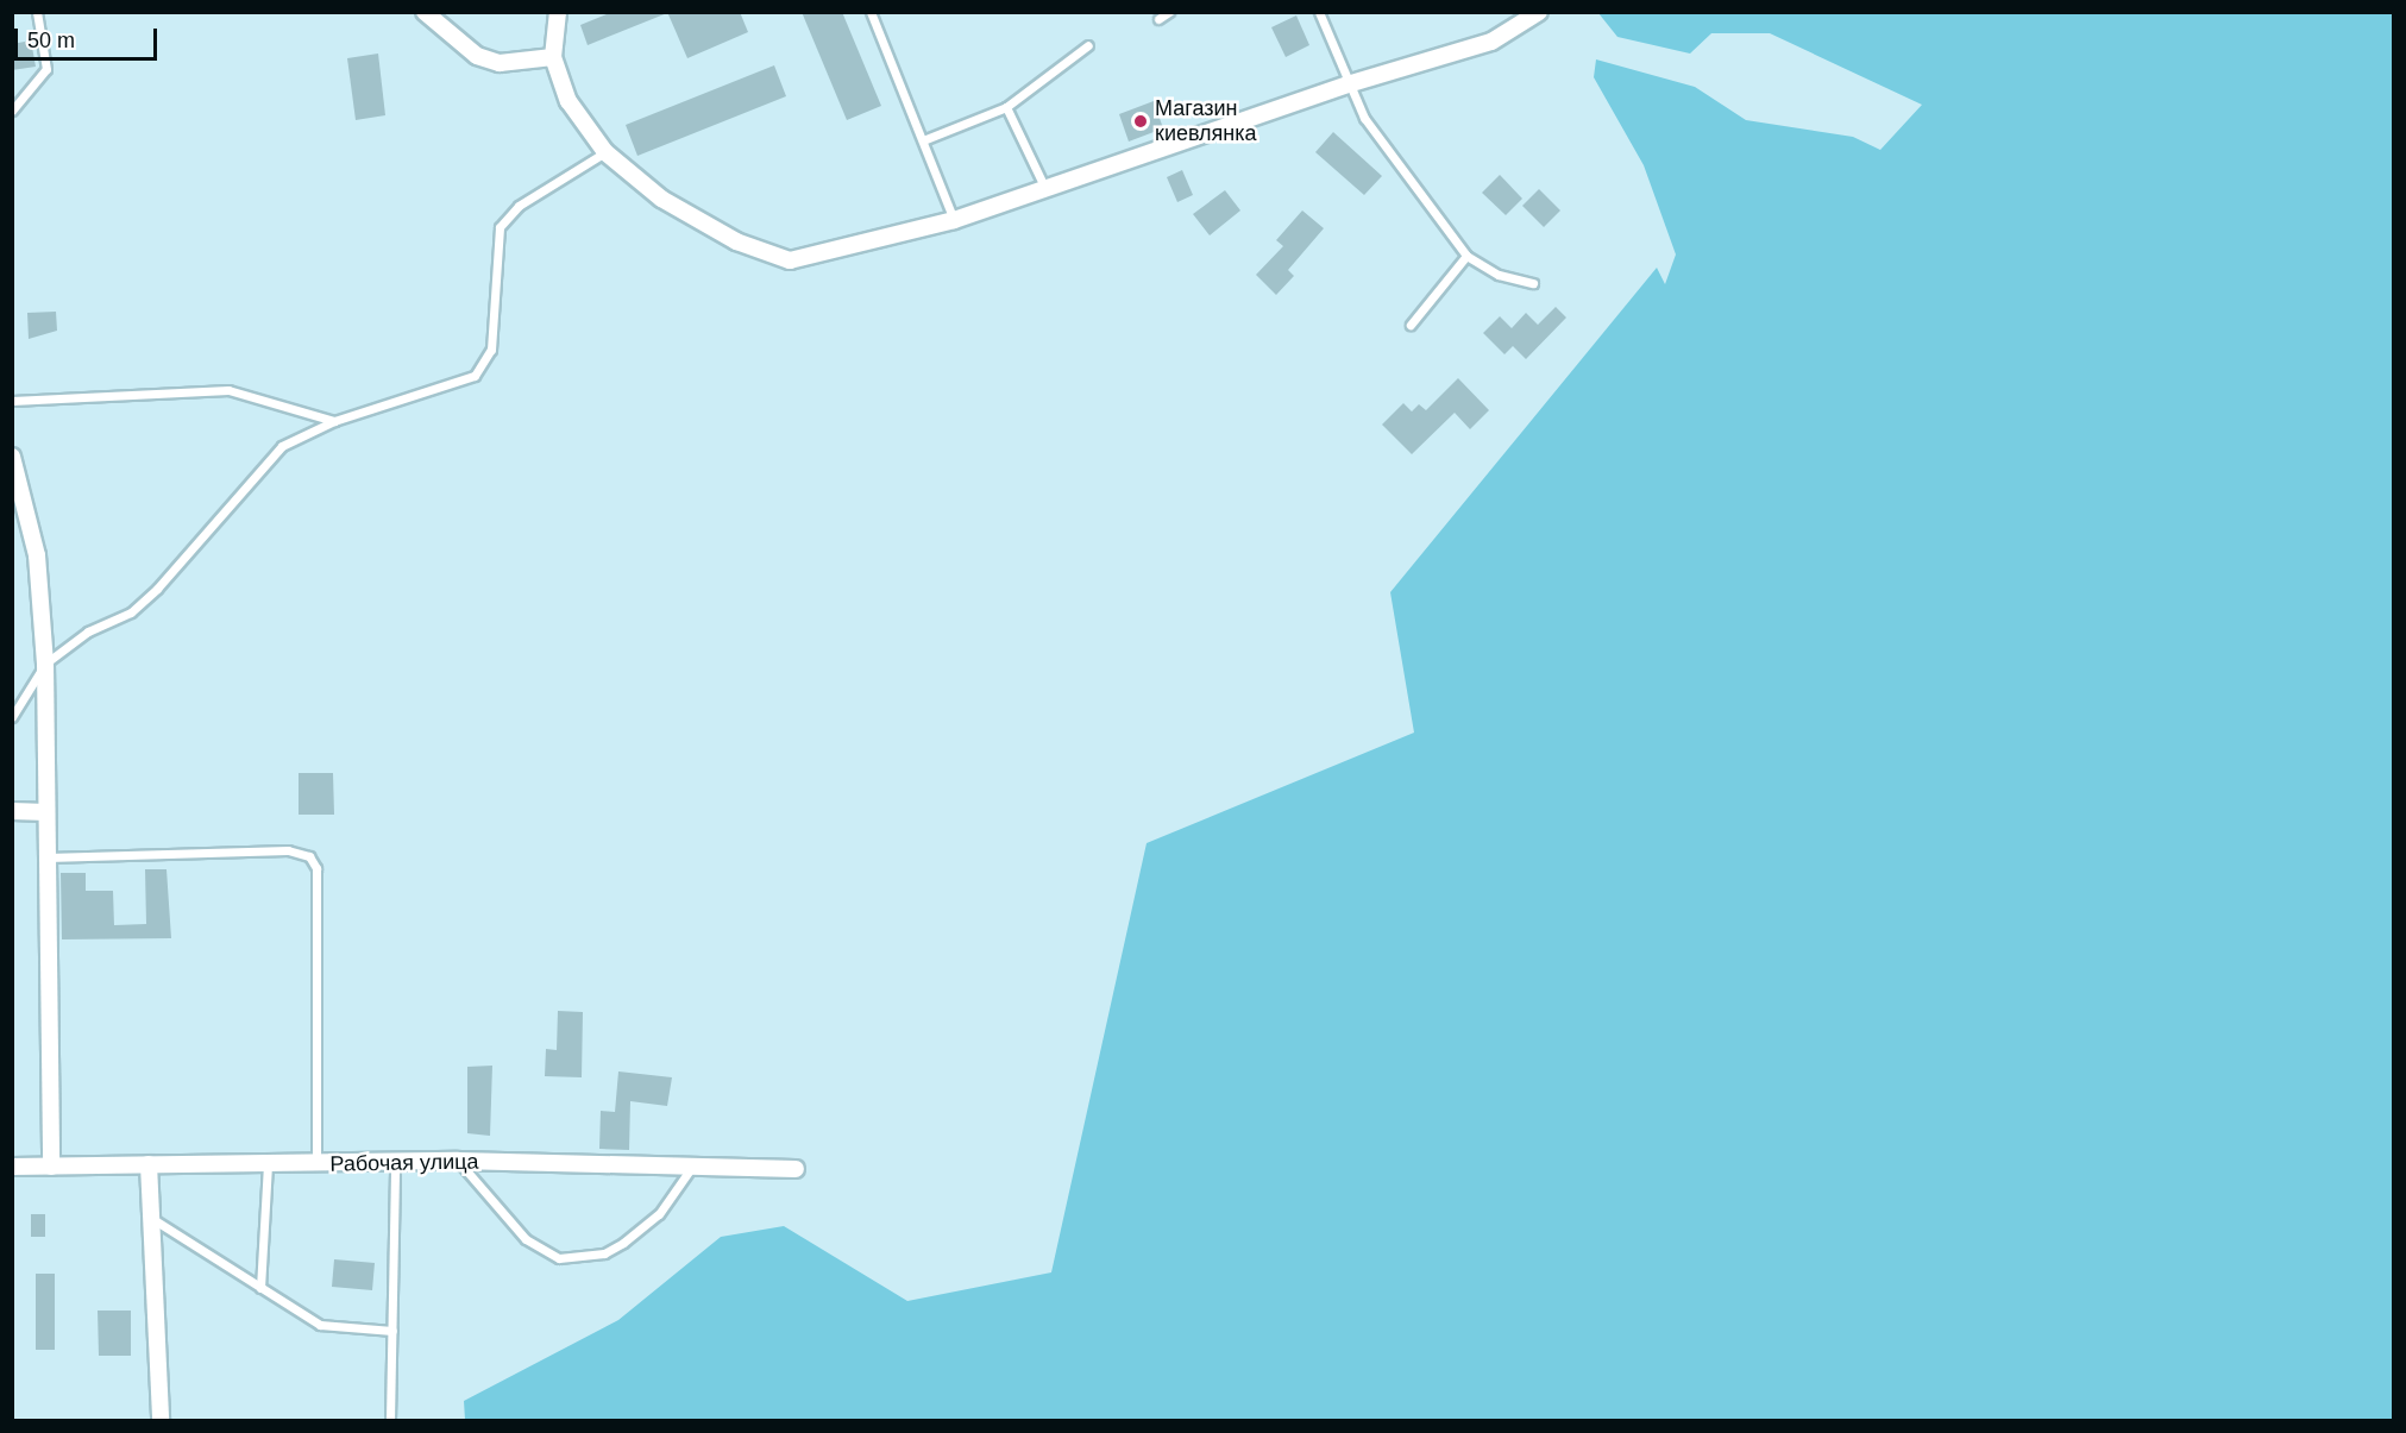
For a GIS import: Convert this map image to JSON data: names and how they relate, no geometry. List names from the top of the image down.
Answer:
{
  "streets": {
    "street": ["Рабочая улица"]
  },
  "places": ["Магазин киевлянка"],
  "scale_bar": "50 m"
}
